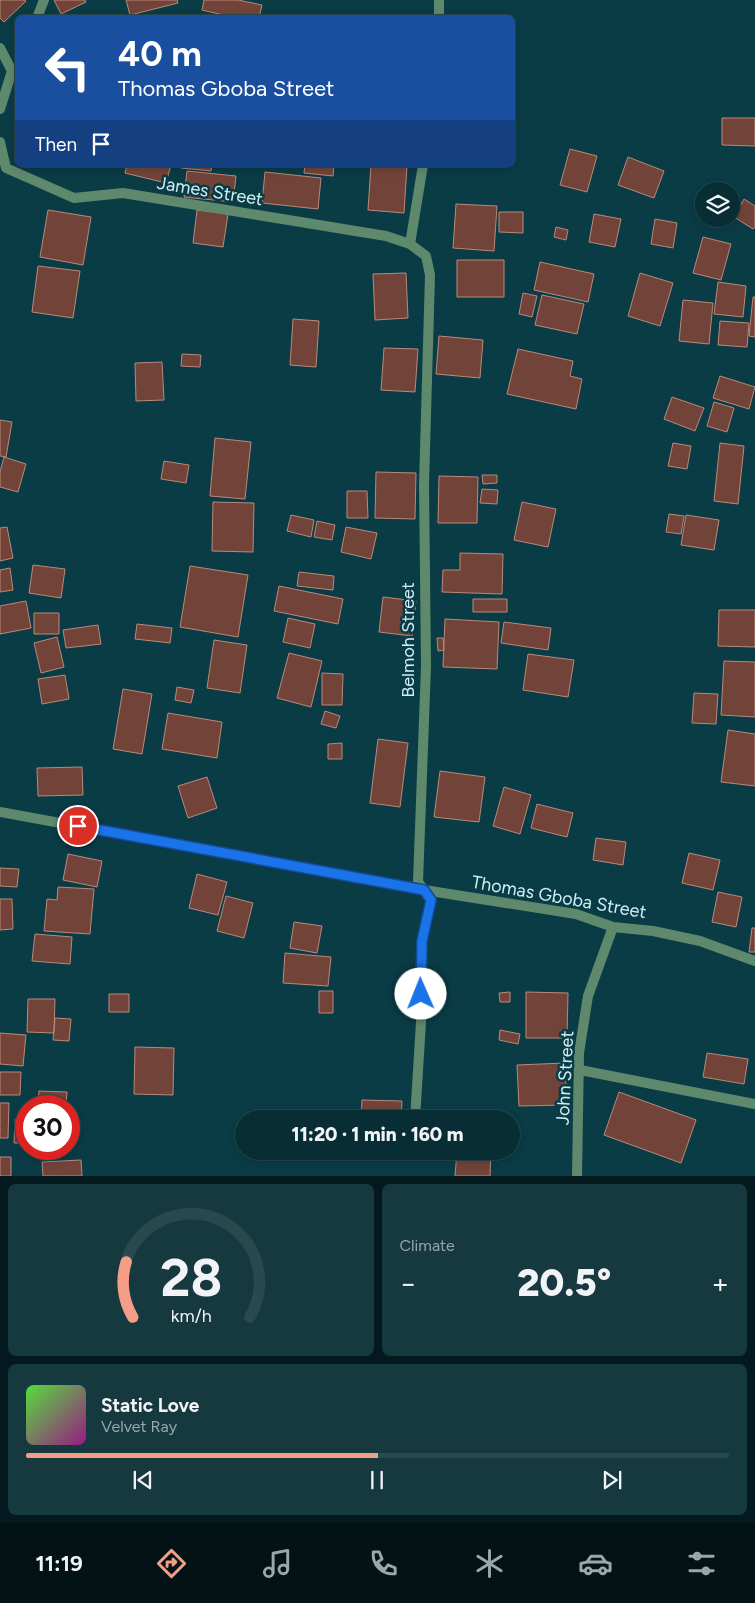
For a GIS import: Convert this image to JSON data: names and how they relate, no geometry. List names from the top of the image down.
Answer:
{
  "streets": {
    "street": [
      "James Street",
      "Belmoh Street",
      "Thomas Gboba Street",
      "John Street"
    ]
  },
  "crossings": [
    ["James Street", "Belmoh Street"],
    ["Belmoh Street", "Thomas Gboba Street"],
    ["Thomas Gboba Street", "John Street"]
  ],
  "page": {
    "turn": ["40 m", "Thomas Gboba Street"],
    "then": "Then",
    "limit": "30",
    "trip": "11:20 · 1 min · 160 m",
    "tile": "Climate",
    "heat": ["−", "20.5°", "+"],
    "song": ["Static Love", "Velvet Ray"],
    "tabs": "11:19",
    "gauge": ["28", "km/h"]
  }
}
